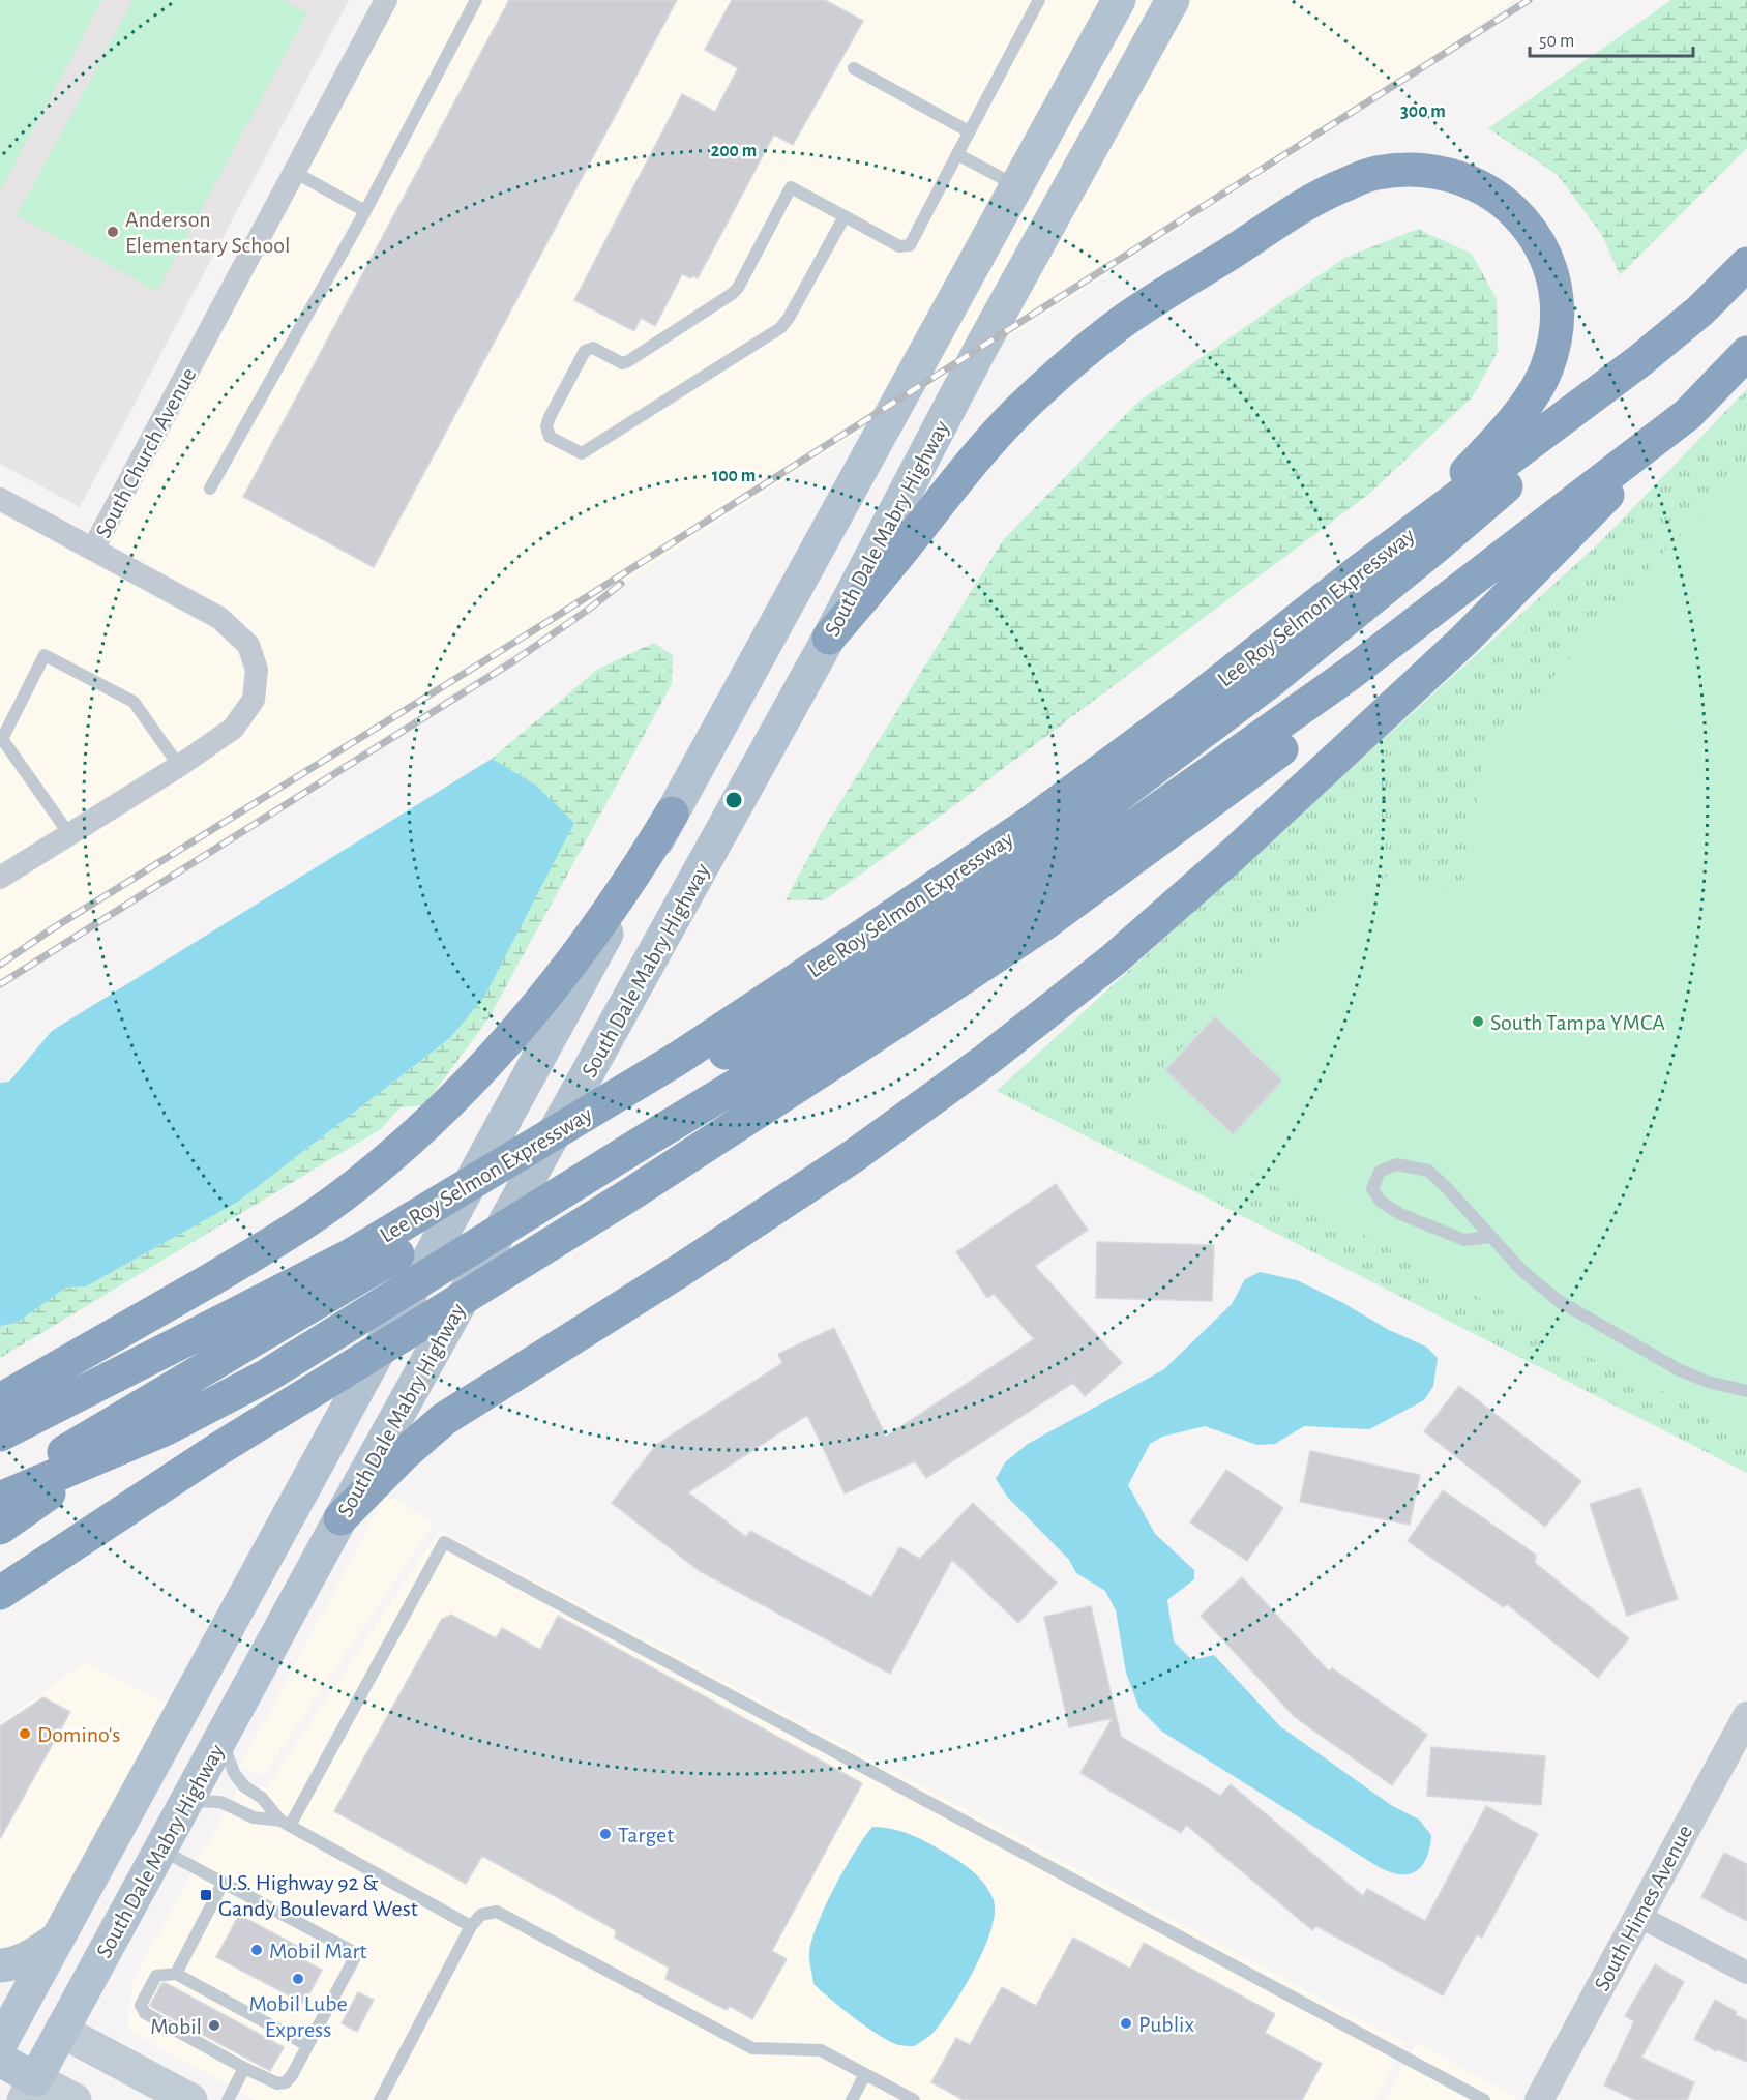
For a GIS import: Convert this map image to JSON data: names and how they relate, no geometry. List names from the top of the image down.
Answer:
{
  "streets": {
    "highway": ["Lee Roy Selmon Expressway"],
    "main road": ["South Dale Mabry Highway"],
    "street": ["South Church Avenue", "South Himes Avenue"]
  },
  "places": {
    "other": [
      "Anderson Elementary School",
      "South Tampa YMCA",
      "Domino's",
      "Target",
      "Mobil Mart",
      "Mobil Lube Express",
      "Publix",
      "Mobil"
    ],
    "transit": ["U.S. Highway 92 & Gandy Boulevard West"]
  },
  "scale_bar": "50 m",
  "rings": ["300 m", "200 m", "100 m"]
}
